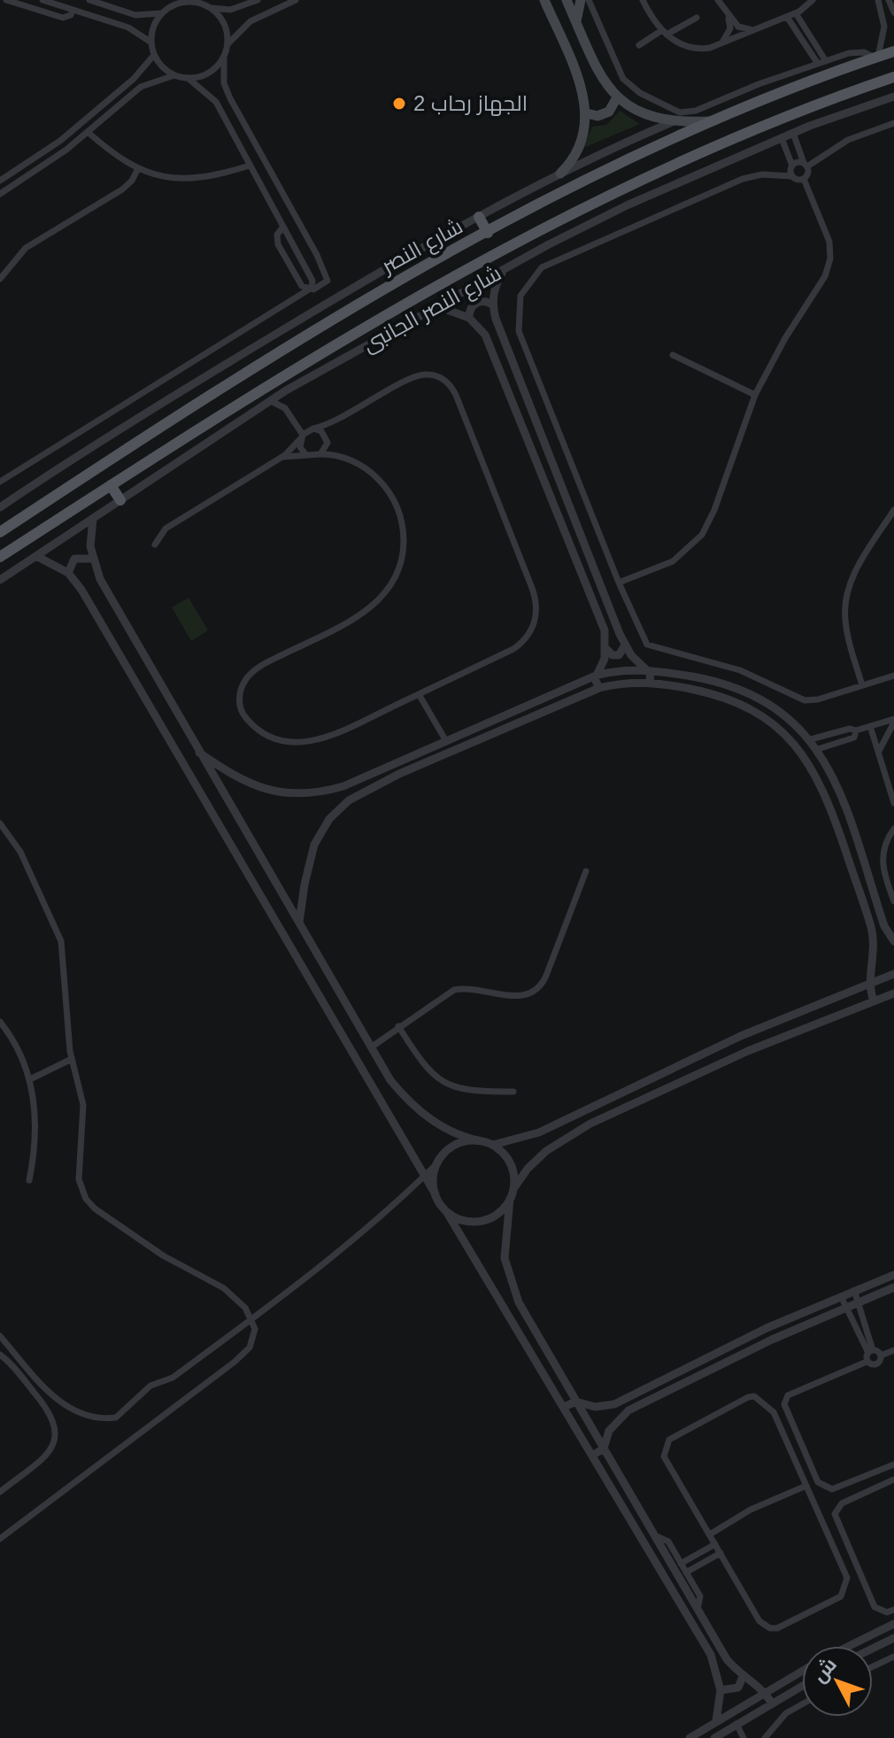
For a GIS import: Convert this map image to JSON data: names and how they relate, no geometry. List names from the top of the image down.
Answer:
{
  "streets": {
    "main road": ["شارع النصر"],
    "street": ["شارع النصر الجانبى"]
  },
  "places": ["الجهاز رحاب 2"],
  "north": "top left"
}
